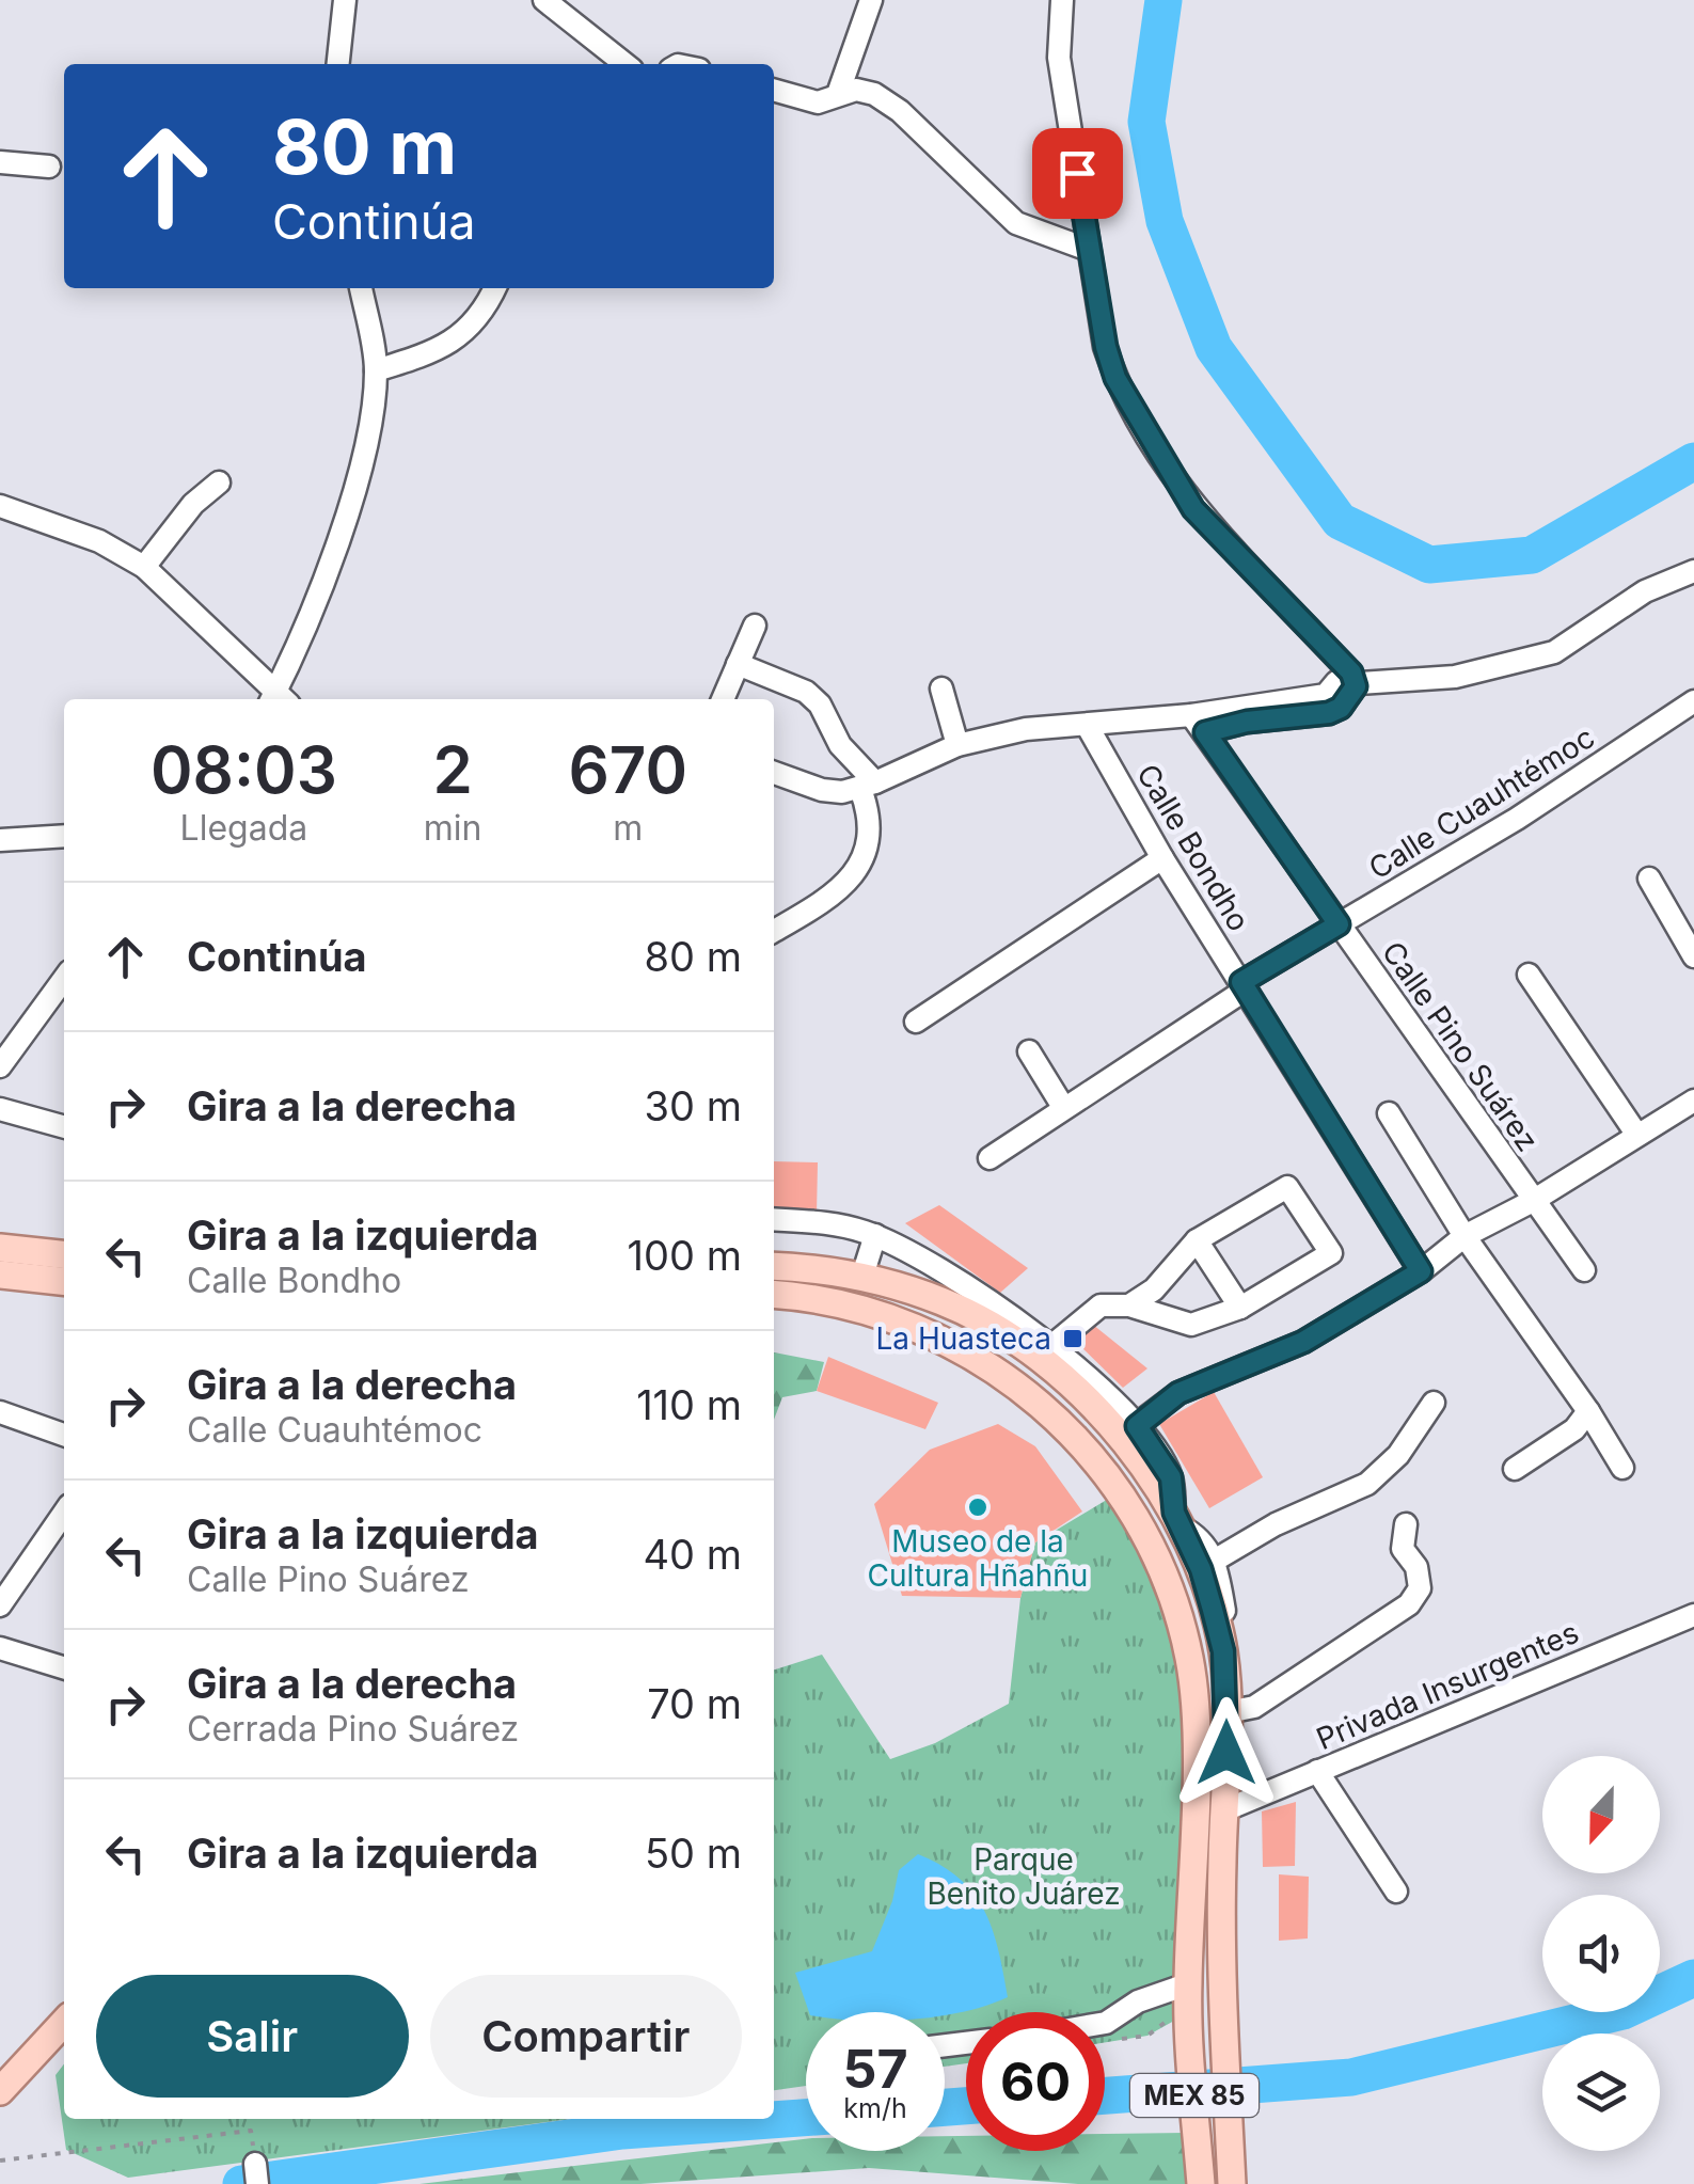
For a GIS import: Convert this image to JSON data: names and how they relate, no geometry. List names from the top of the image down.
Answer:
{
  "streets": {
    "main road": ["MEX 85"],
    "street": [
      "Calle Cuauhtémoc",
      "Calle Bondho",
      "Calle Pino Suárez",
      "Privada Insurgentes"
    ]
  },
  "crossings": [
    ["Calle Cuauhtémoc", "Calle Bondho"],
    ["Calle Cuauhtémoc", "Calle Pino Suárez"],
    ["Privada Insurgentes", "MEX 85"]
  ],
  "parks": ["Parque Benito Juárez"],
  "places": {
    "transit": ["La Huasteca"],
    "other": ["Museo de la Cultura Hñahñu"]
  },
  "north": "bottom",
  "page": {
    "turn": ["80 m", "Continúa"],
    "eta": [
      "08:03",
      "Llegada",
      "2",
      "min",
      "670",
      "m"
    ],
    "list": [
      {
        "name": "Continúa",
        "value": "80 m"
      },
      {
        "name": "Gira a la derecha",
        "value": "30 m"
      },
      {
        "name": "Gira a la izquierda",
        "note": "Calle Bondho",
        "value": "100 m"
      },
      {
        "name": "Gira a la derecha",
        "note": "Calle Cuauhtémoc",
        "value": "110 m"
      },
      {
        "name": "Gira a la izquierda",
        "note": "Calle Pino Suárez",
        "value": "40 m"
      },
      {
        "name": "Gira a la derecha",
        "note": "Cerrada Pino Suárez",
        "value": "70 m"
      },
      {
        "name": "Gira a la izquierda",
        "value": "50 m"
      }
    ],
    "buttons": ["Salir", "Compartir"],
    "speed": "57 km/h",
    "limit": "60"
  }
}
